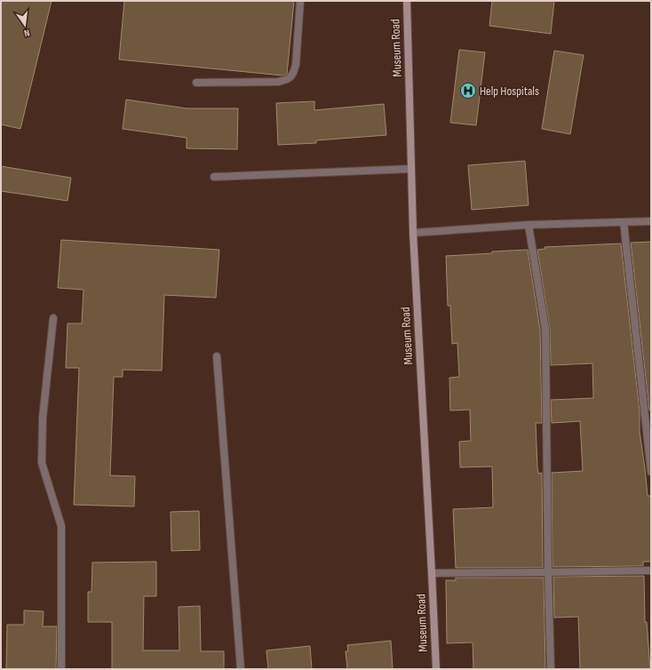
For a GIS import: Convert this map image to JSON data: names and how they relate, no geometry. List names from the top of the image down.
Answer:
{
  "streets": {
    "street": ["Museum Road"]
  },
  "places": {
    "hospital": ["Help Hospitals"]
  },
  "north": "bottom"
}
